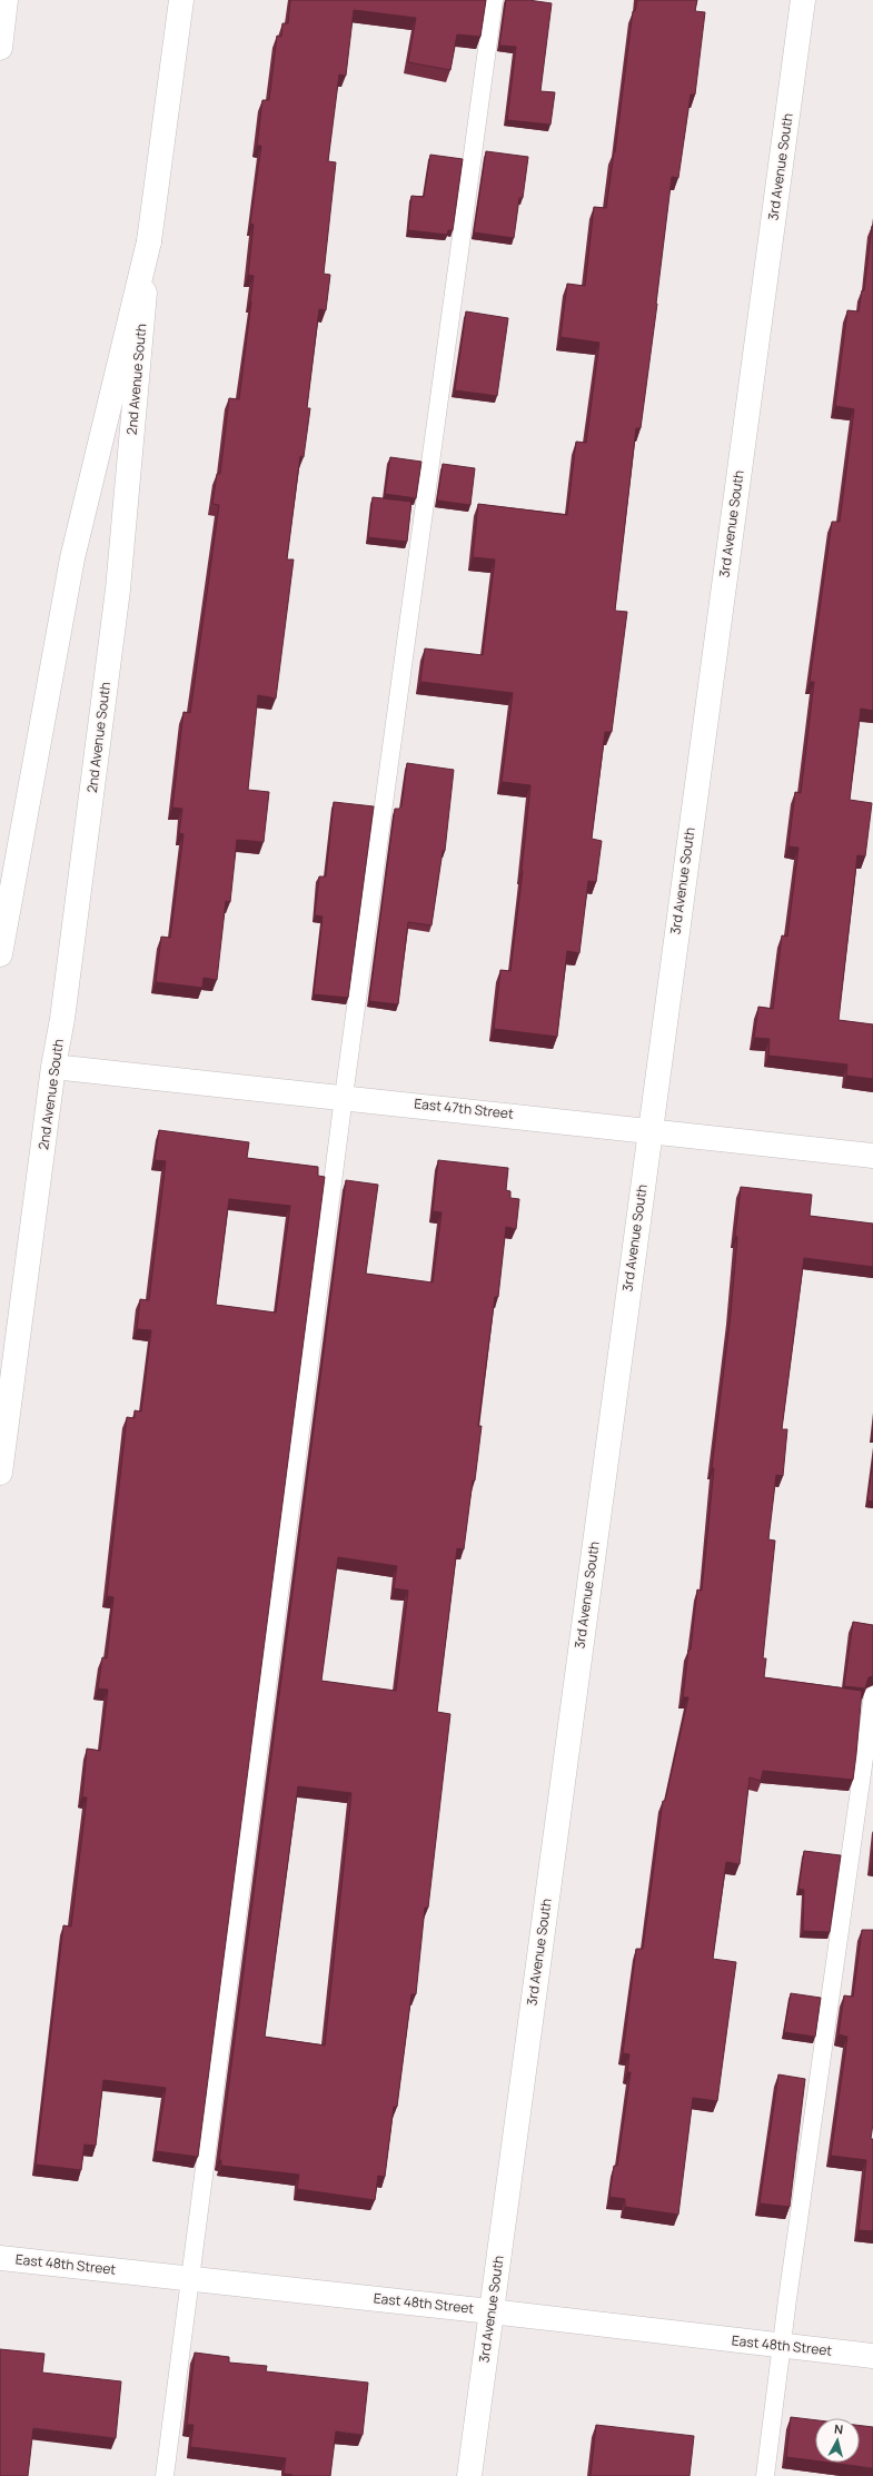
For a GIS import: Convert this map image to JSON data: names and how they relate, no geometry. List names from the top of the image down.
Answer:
{
  "streets": {
    "main road": [
      "3rd Avenue South",
      "2nd Avenue South",
      "East 47th Street",
      "East 48th Street"
    ]
  },
  "crossings": [
    ["3rd Avenue South", "East 47th Street"],
    ["3rd Avenue South", "East 48th Street"],
    ["2nd Avenue South", "East 47th Street"]
  ],
  "north": "top"
}
